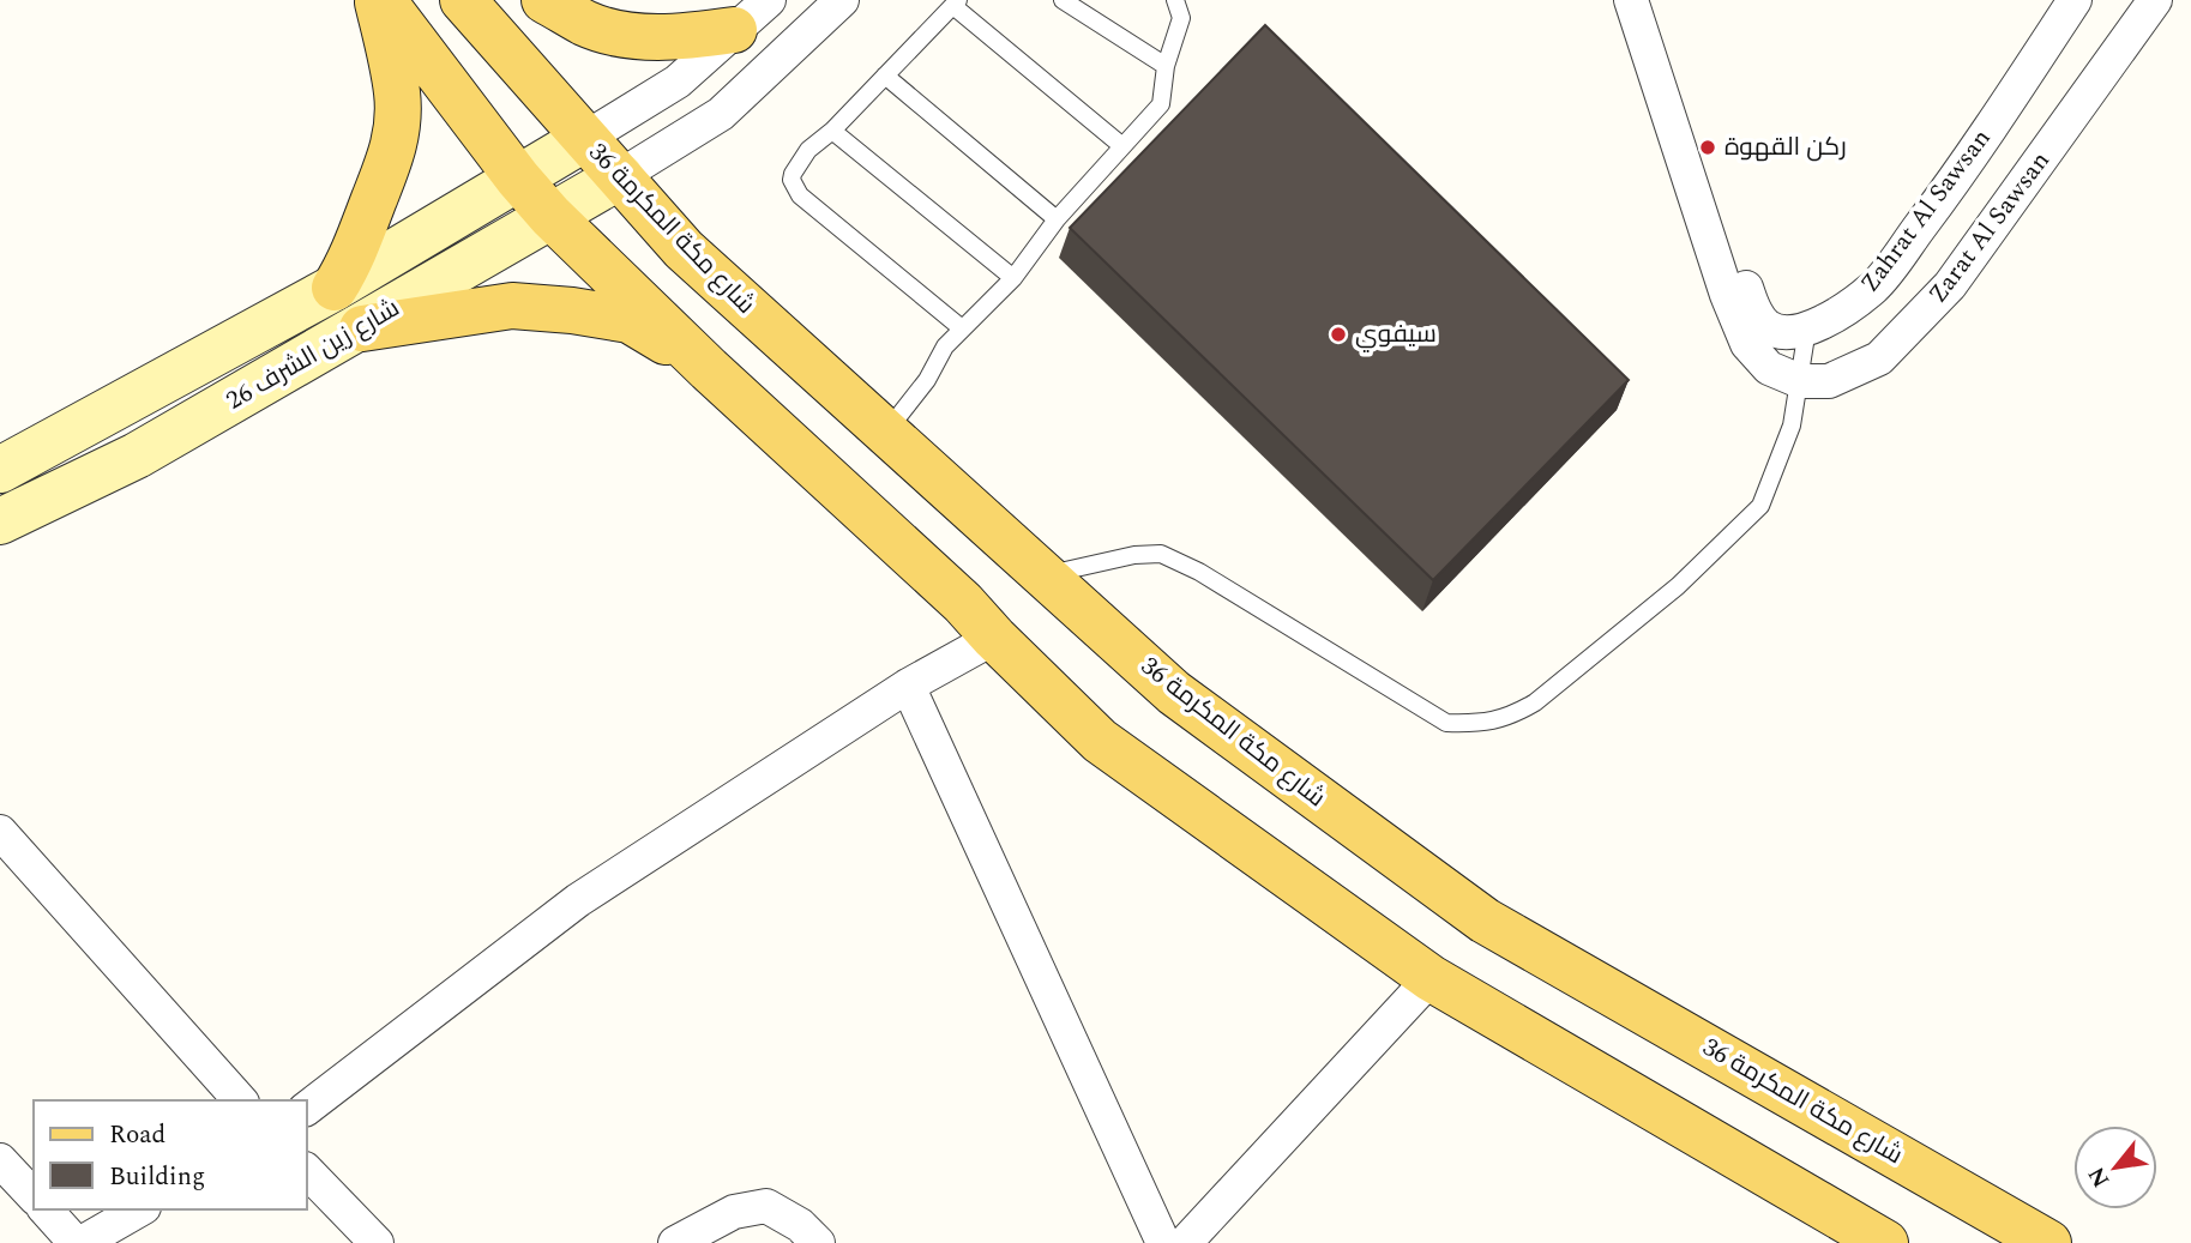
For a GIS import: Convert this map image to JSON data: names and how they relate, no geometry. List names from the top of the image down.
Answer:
{
  "streets": {
    "main road": ["شارع مكة المكرمة 36", "شارع زين الشرف 26"],
    "street": ["Zahrat Al Sawsan", "Zarat Al Sawsan"]
  },
  "crossings": [
    ["شارع مكة المكرمة 36", "شارع زين الشرف 26"]
  ],
  "places": ["ركن القهوة", "سيفوي"],
  "legend": ["Road", "Building"],
  "north": "bottom left"
}
